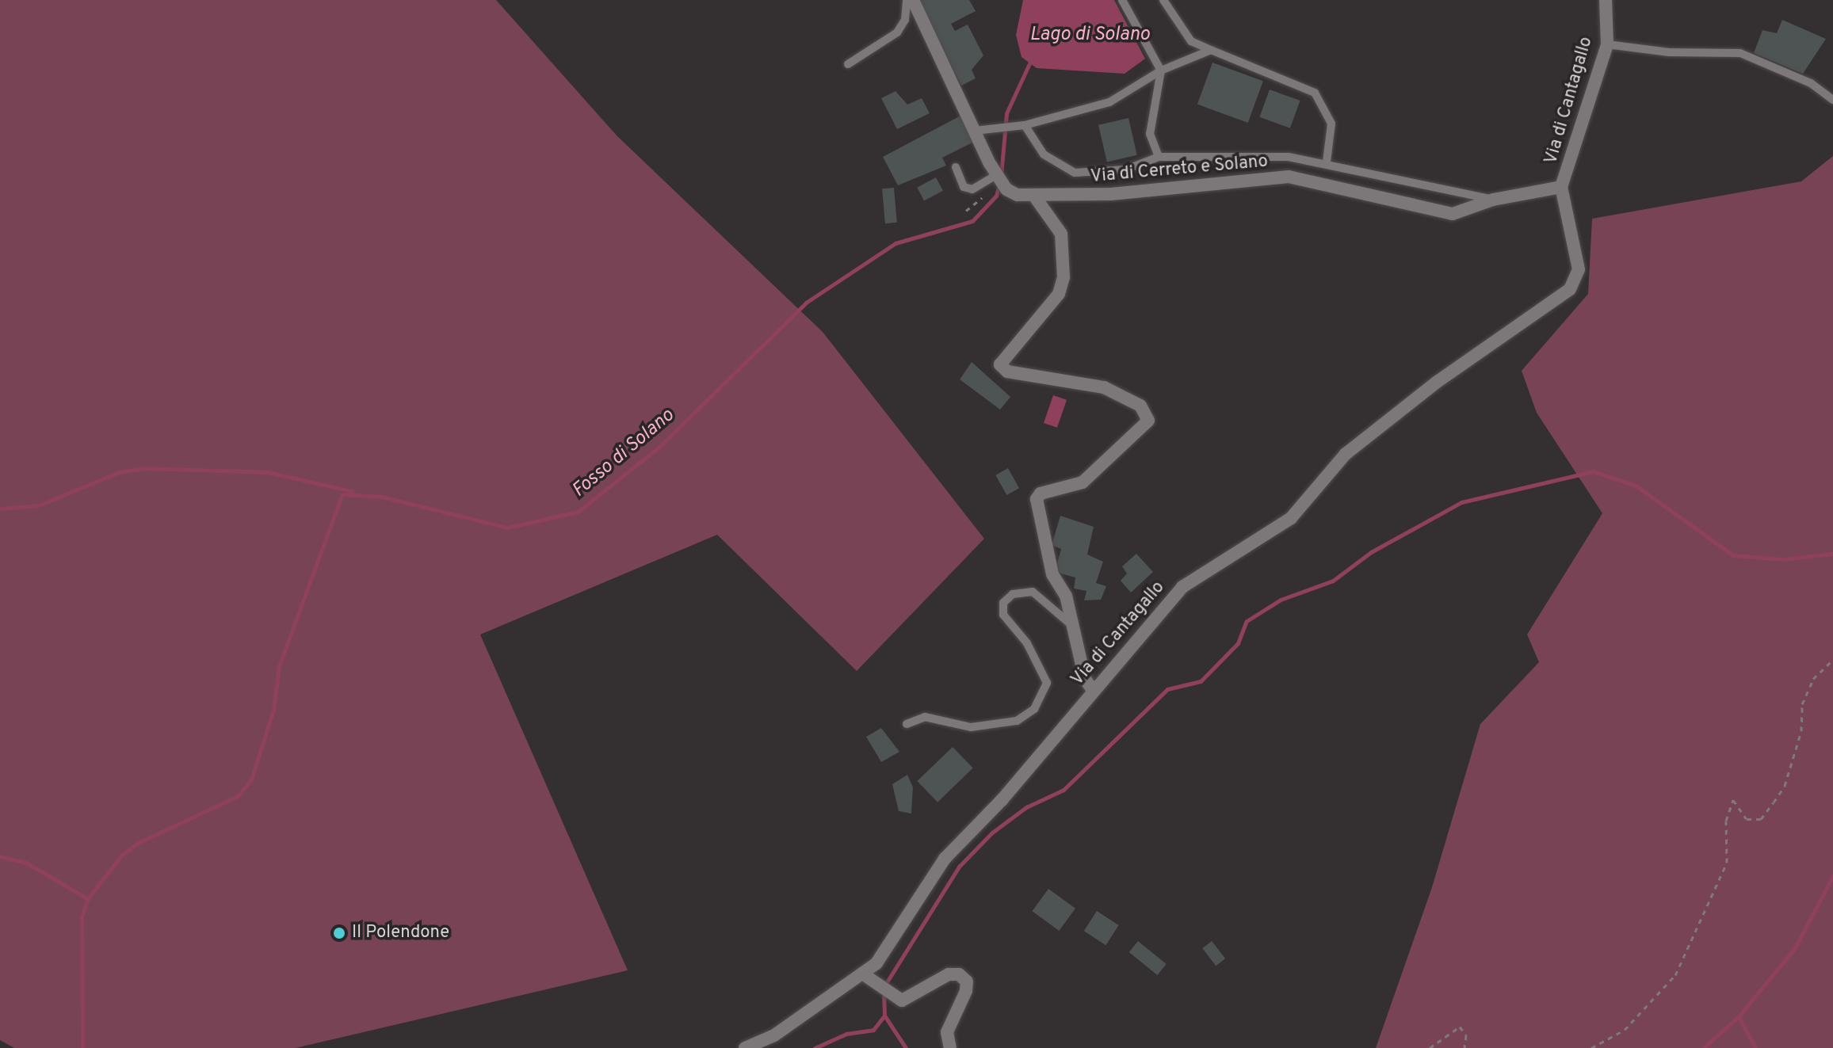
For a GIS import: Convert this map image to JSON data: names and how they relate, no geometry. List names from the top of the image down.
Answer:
{
  "streets": {
    "street": ["Via di Cantagallo", "Via di Cerreto e Solano"]
  },
  "crossings": [
    ["Via di Cantagallo", "Via di Cerreto e Solano"]
  ],
  "water": ["Lago di Solano", "Fosso di Solano"],
  "places": ["Il Polendone"]
}
